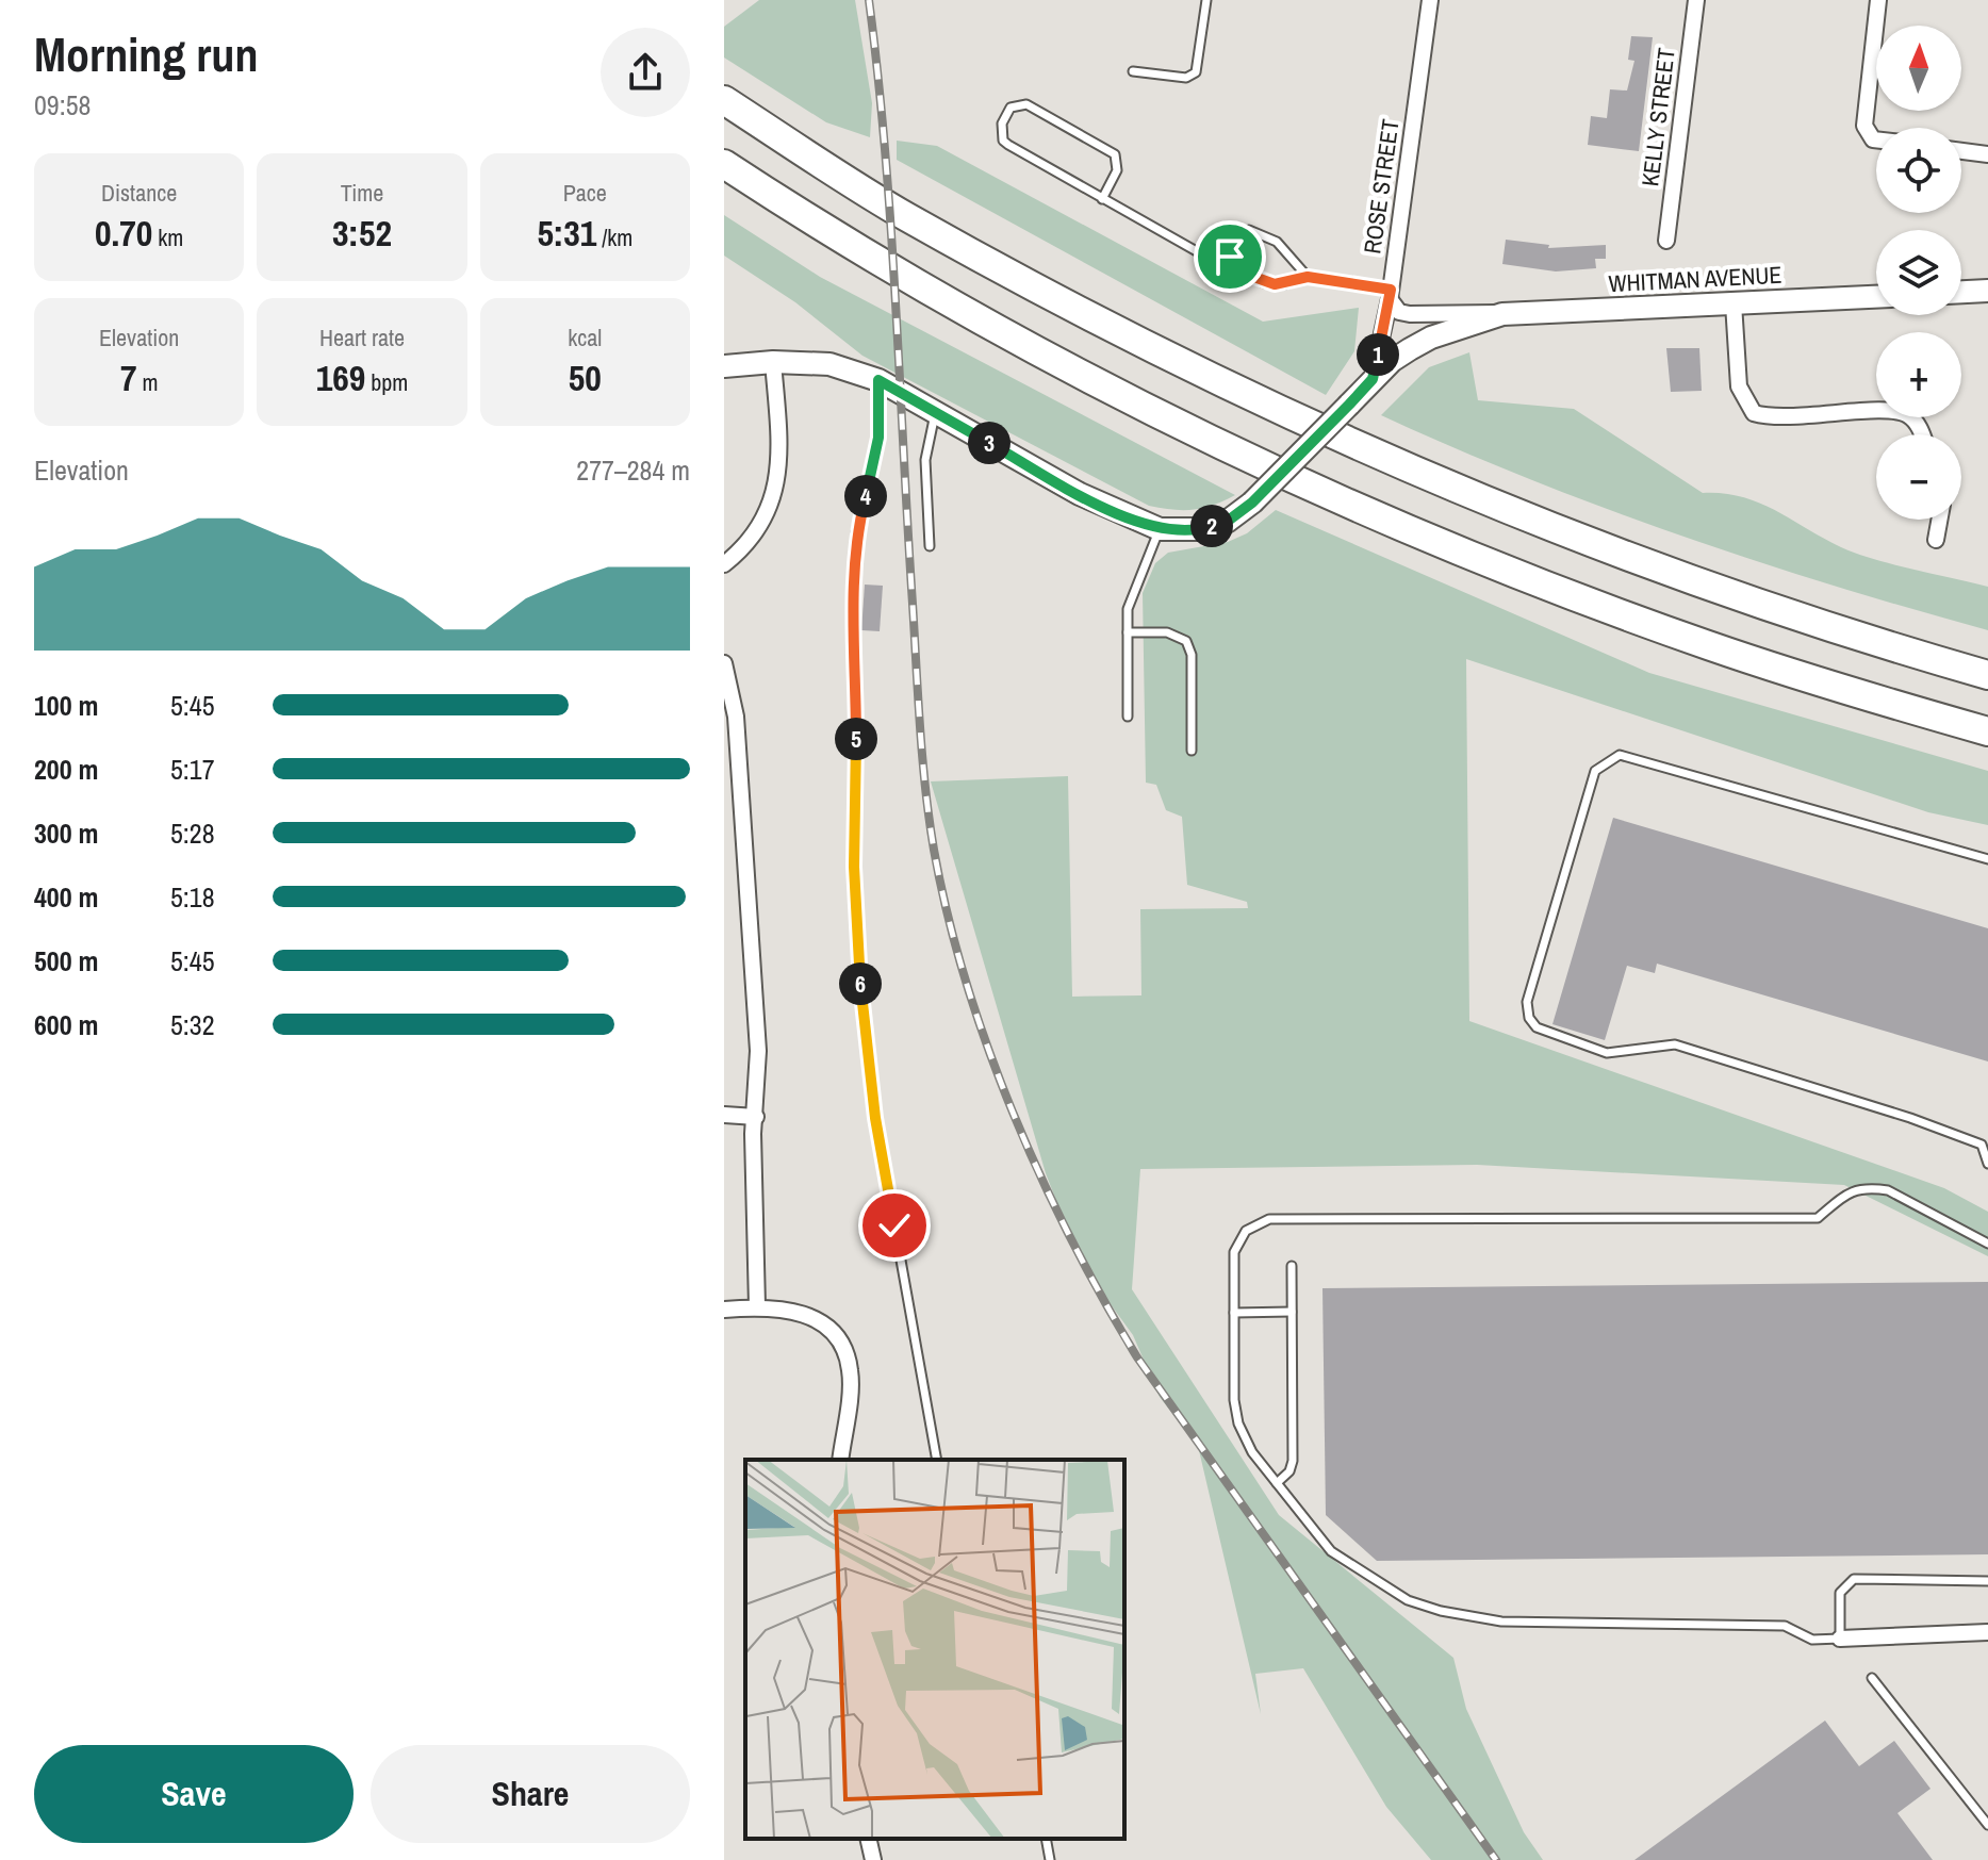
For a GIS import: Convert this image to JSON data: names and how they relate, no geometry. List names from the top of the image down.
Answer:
{
  "streets": {
    "street": ["KELLY STREET", "ROSE STREET", "WHITMAN AVENUE"]
  },
  "crossings": [
    ["ROSE STREET", "WHITMAN AVENUE"]
  ],
  "north": "top",
  "page": {
    "heading": ["Morning run", "09:58"],
    "map_buttons": ["+", "−"],
    "stats": [
      ["Distance", "0.70 km"],
      ["Time", "3:52"],
      ["Pace", "5:31 /km"],
      ["Elevation", "7 m"],
      ["Heart rate", "169 bpm"],
      ["kcal", "50"]
    ],
    "pins": [
      "1",
      "3",
      "4",
      "2",
      "5",
      "6"
    ],
    "chart": ["Elevation", "277–284 m"],
    "list": [
      {
        "name": "100 m",
        "note": "5:45"
      },
      {
        "name": "200 m",
        "note": "5:17"
      },
      {
        "name": "300 m",
        "note": "5:28"
      },
      {
        "name": "400 m",
        "note": "5:18"
      },
      {
        "name": "500 m",
        "note": "5:45"
      },
      {
        "name": "600 m",
        "note": "5:32"
      }
    ],
    "buttons": ["Save", "Share"]
  }
}
